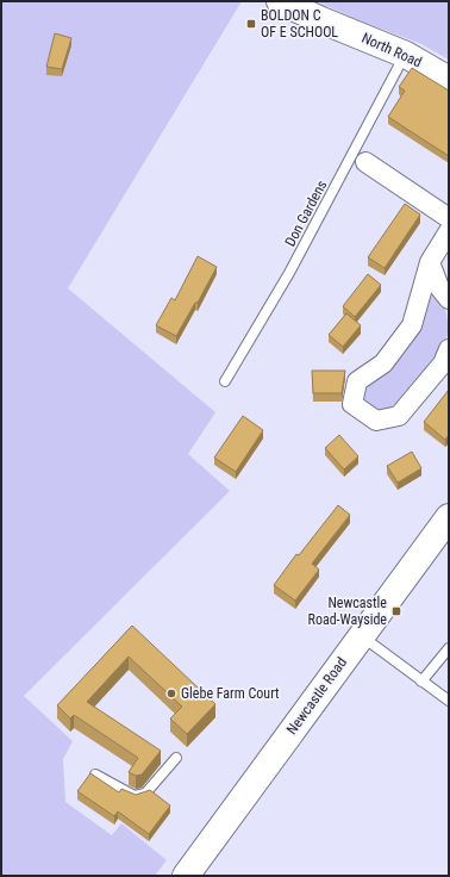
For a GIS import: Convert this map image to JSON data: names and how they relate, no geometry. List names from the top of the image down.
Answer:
{
  "streets": {
    "main road": ["North Road", "Newcastle Road"],
    "lane": ["Don Gardens"]
  },
  "crossings": [
    ["North Road", "Don Gardens"]
  ],
  "places": {
    "transit": ["BOLDON C OF E SCHOOL", "Newcastle Road-Wayside"],
    "other": ["Glebe Farm Court"]
  }
}
